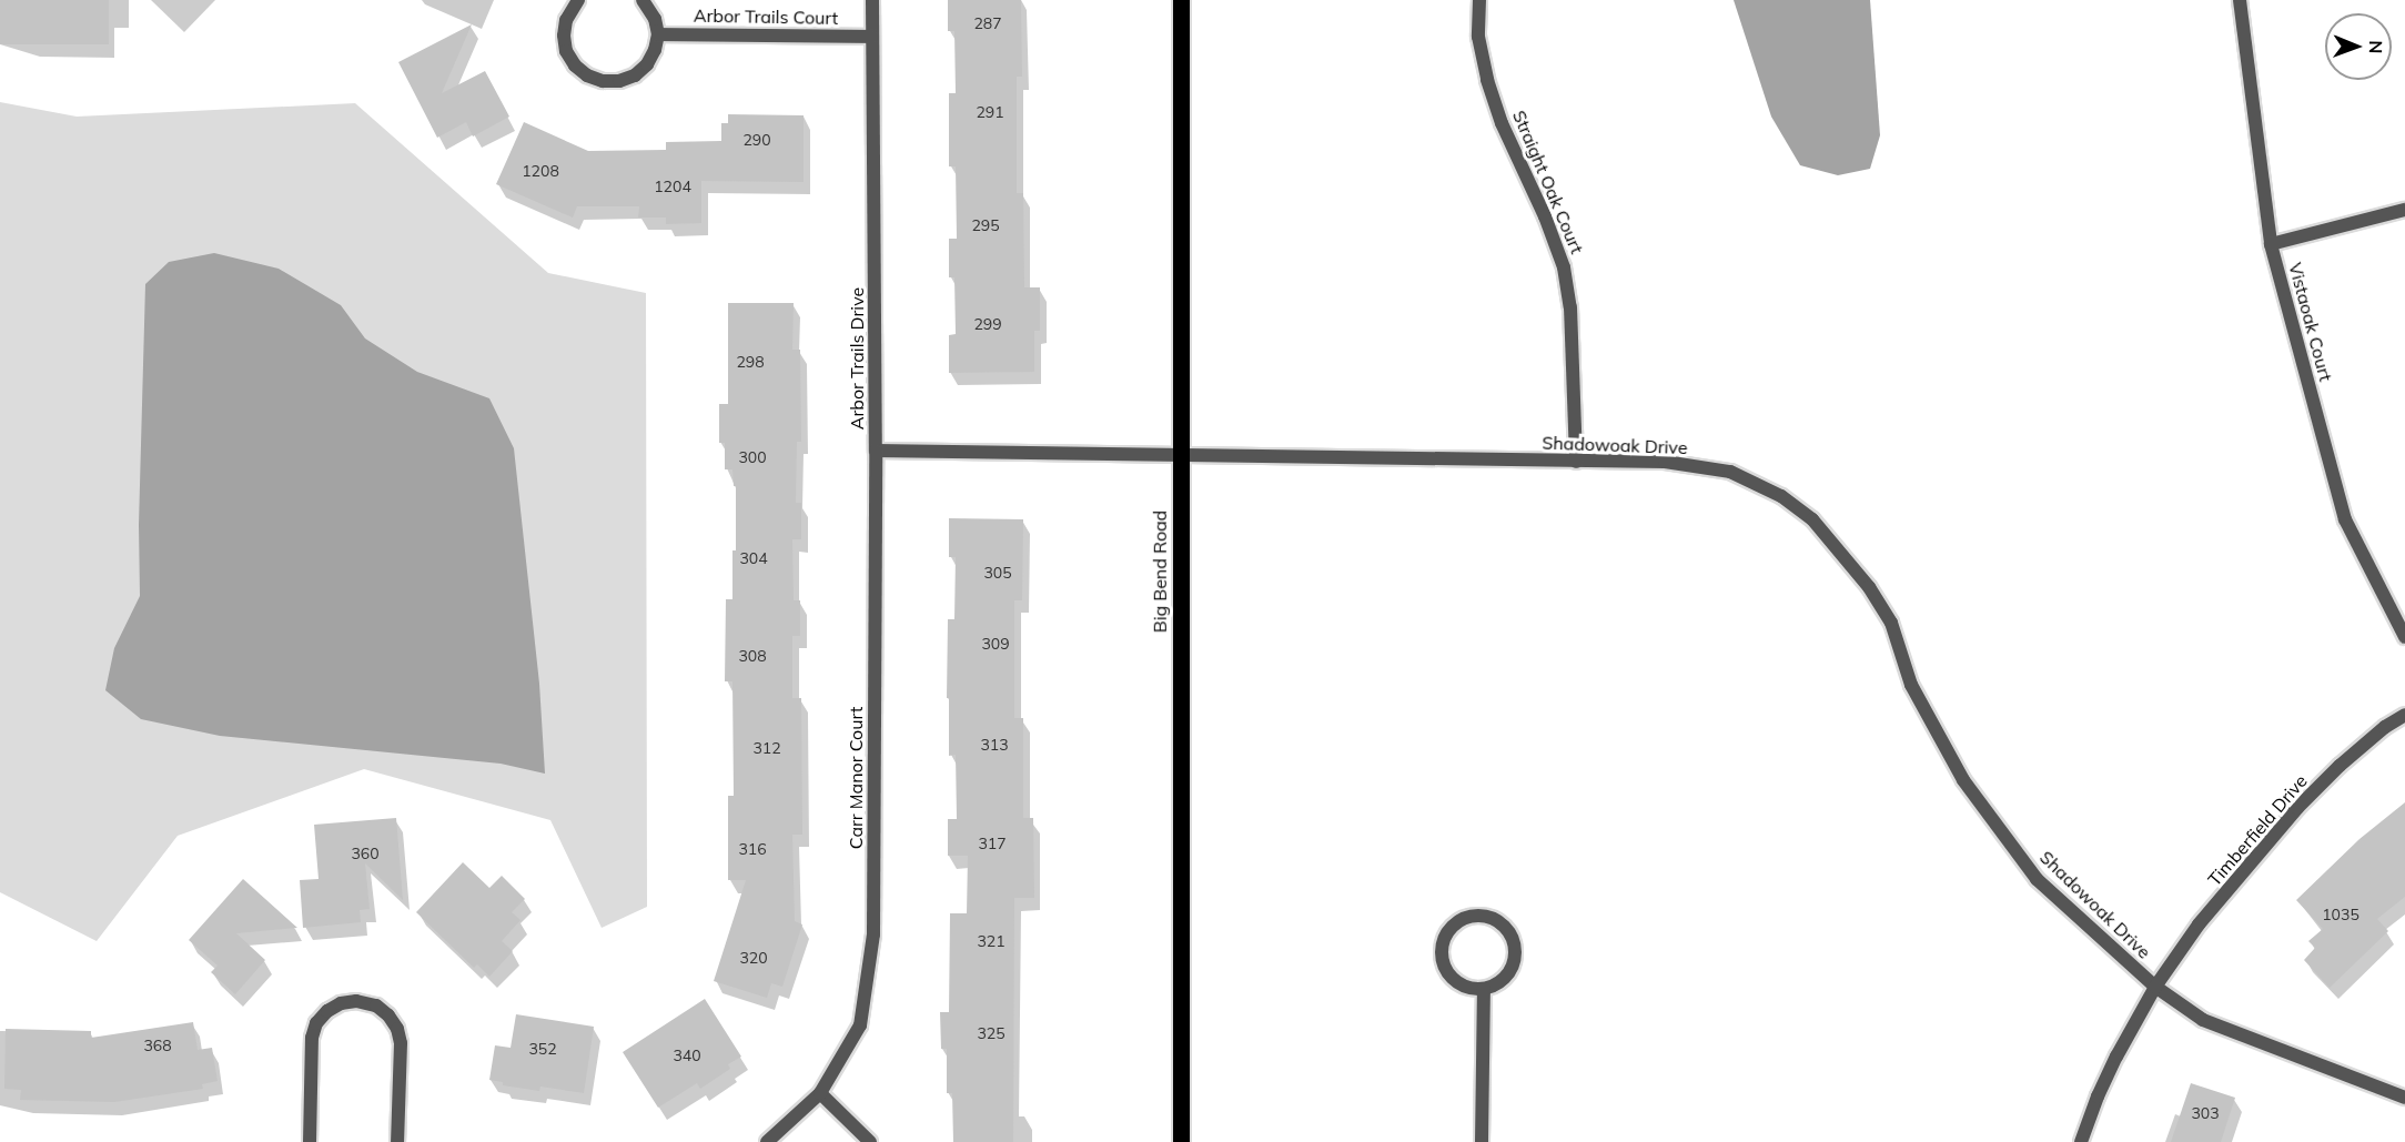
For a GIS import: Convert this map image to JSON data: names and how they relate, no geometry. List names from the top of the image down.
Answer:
{
  "streets": {
    "main road": ["Big Bend Road"],
    "street": [
      "Arbor Trails Court",
      "Straight Oak Court",
      "Vistaoak Court",
      "Arbor Trails Drive",
      "Shadowoak Drive",
      "Carr Manor Court",
      "Timberfield Drive"
    ]
  },
  "crossings": [
    ["Arbor Trails Court", "Arbor Trails Drive"],
    ["Straight Oak Court", "Shadowoak Drive"],
    ["Arbor Trails Drive", "Shadowoak Drive"],
    ["Arbor Trails Drive", "Big Bend Road"],
    ["Arbor Trails Drive", "Carr Manor Court"],
    ["Shadowoak Drive", "Big Bend Road"],
    ["Shadowoak Drive", "Timberfield Drive"]
  ],
  "house_numbers": [
    "287",
    "291",
    "290",
    "1208",
    "1204",
    "295",
    "299",
    "298",
    "300",
    "304",
    "305",
    "309",
    "308",
    "313",
    "312",
    "317",
    "316",
    "360",
    "1035",
    "321",
    "320",
    "325",
    "368",
    "352",
    "340",
    "303"
  ],
  "north": "right"
}
